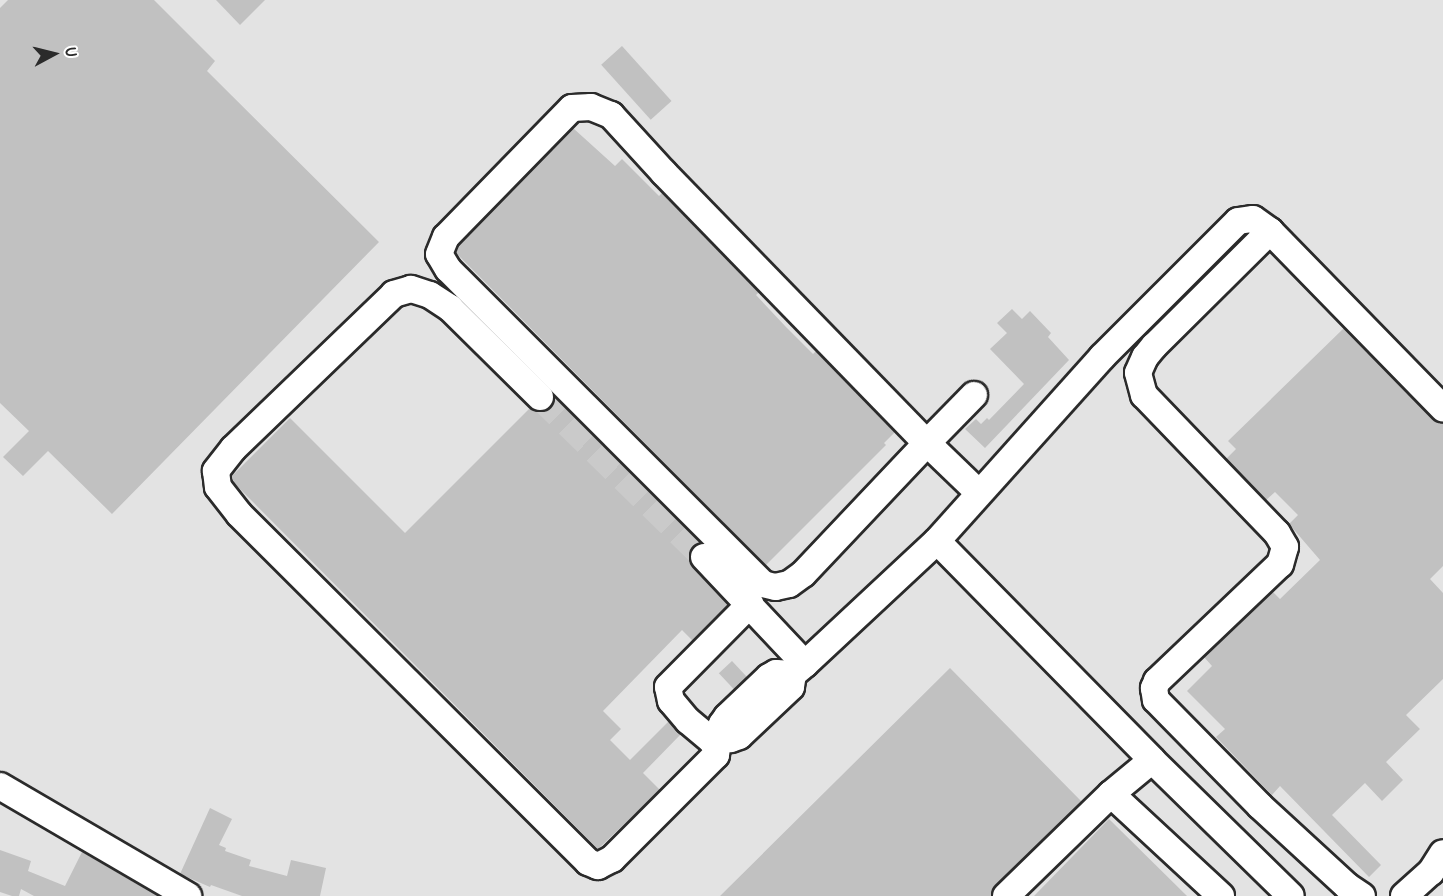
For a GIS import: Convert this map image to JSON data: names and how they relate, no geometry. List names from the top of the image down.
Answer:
{
  "north": "right"
}
